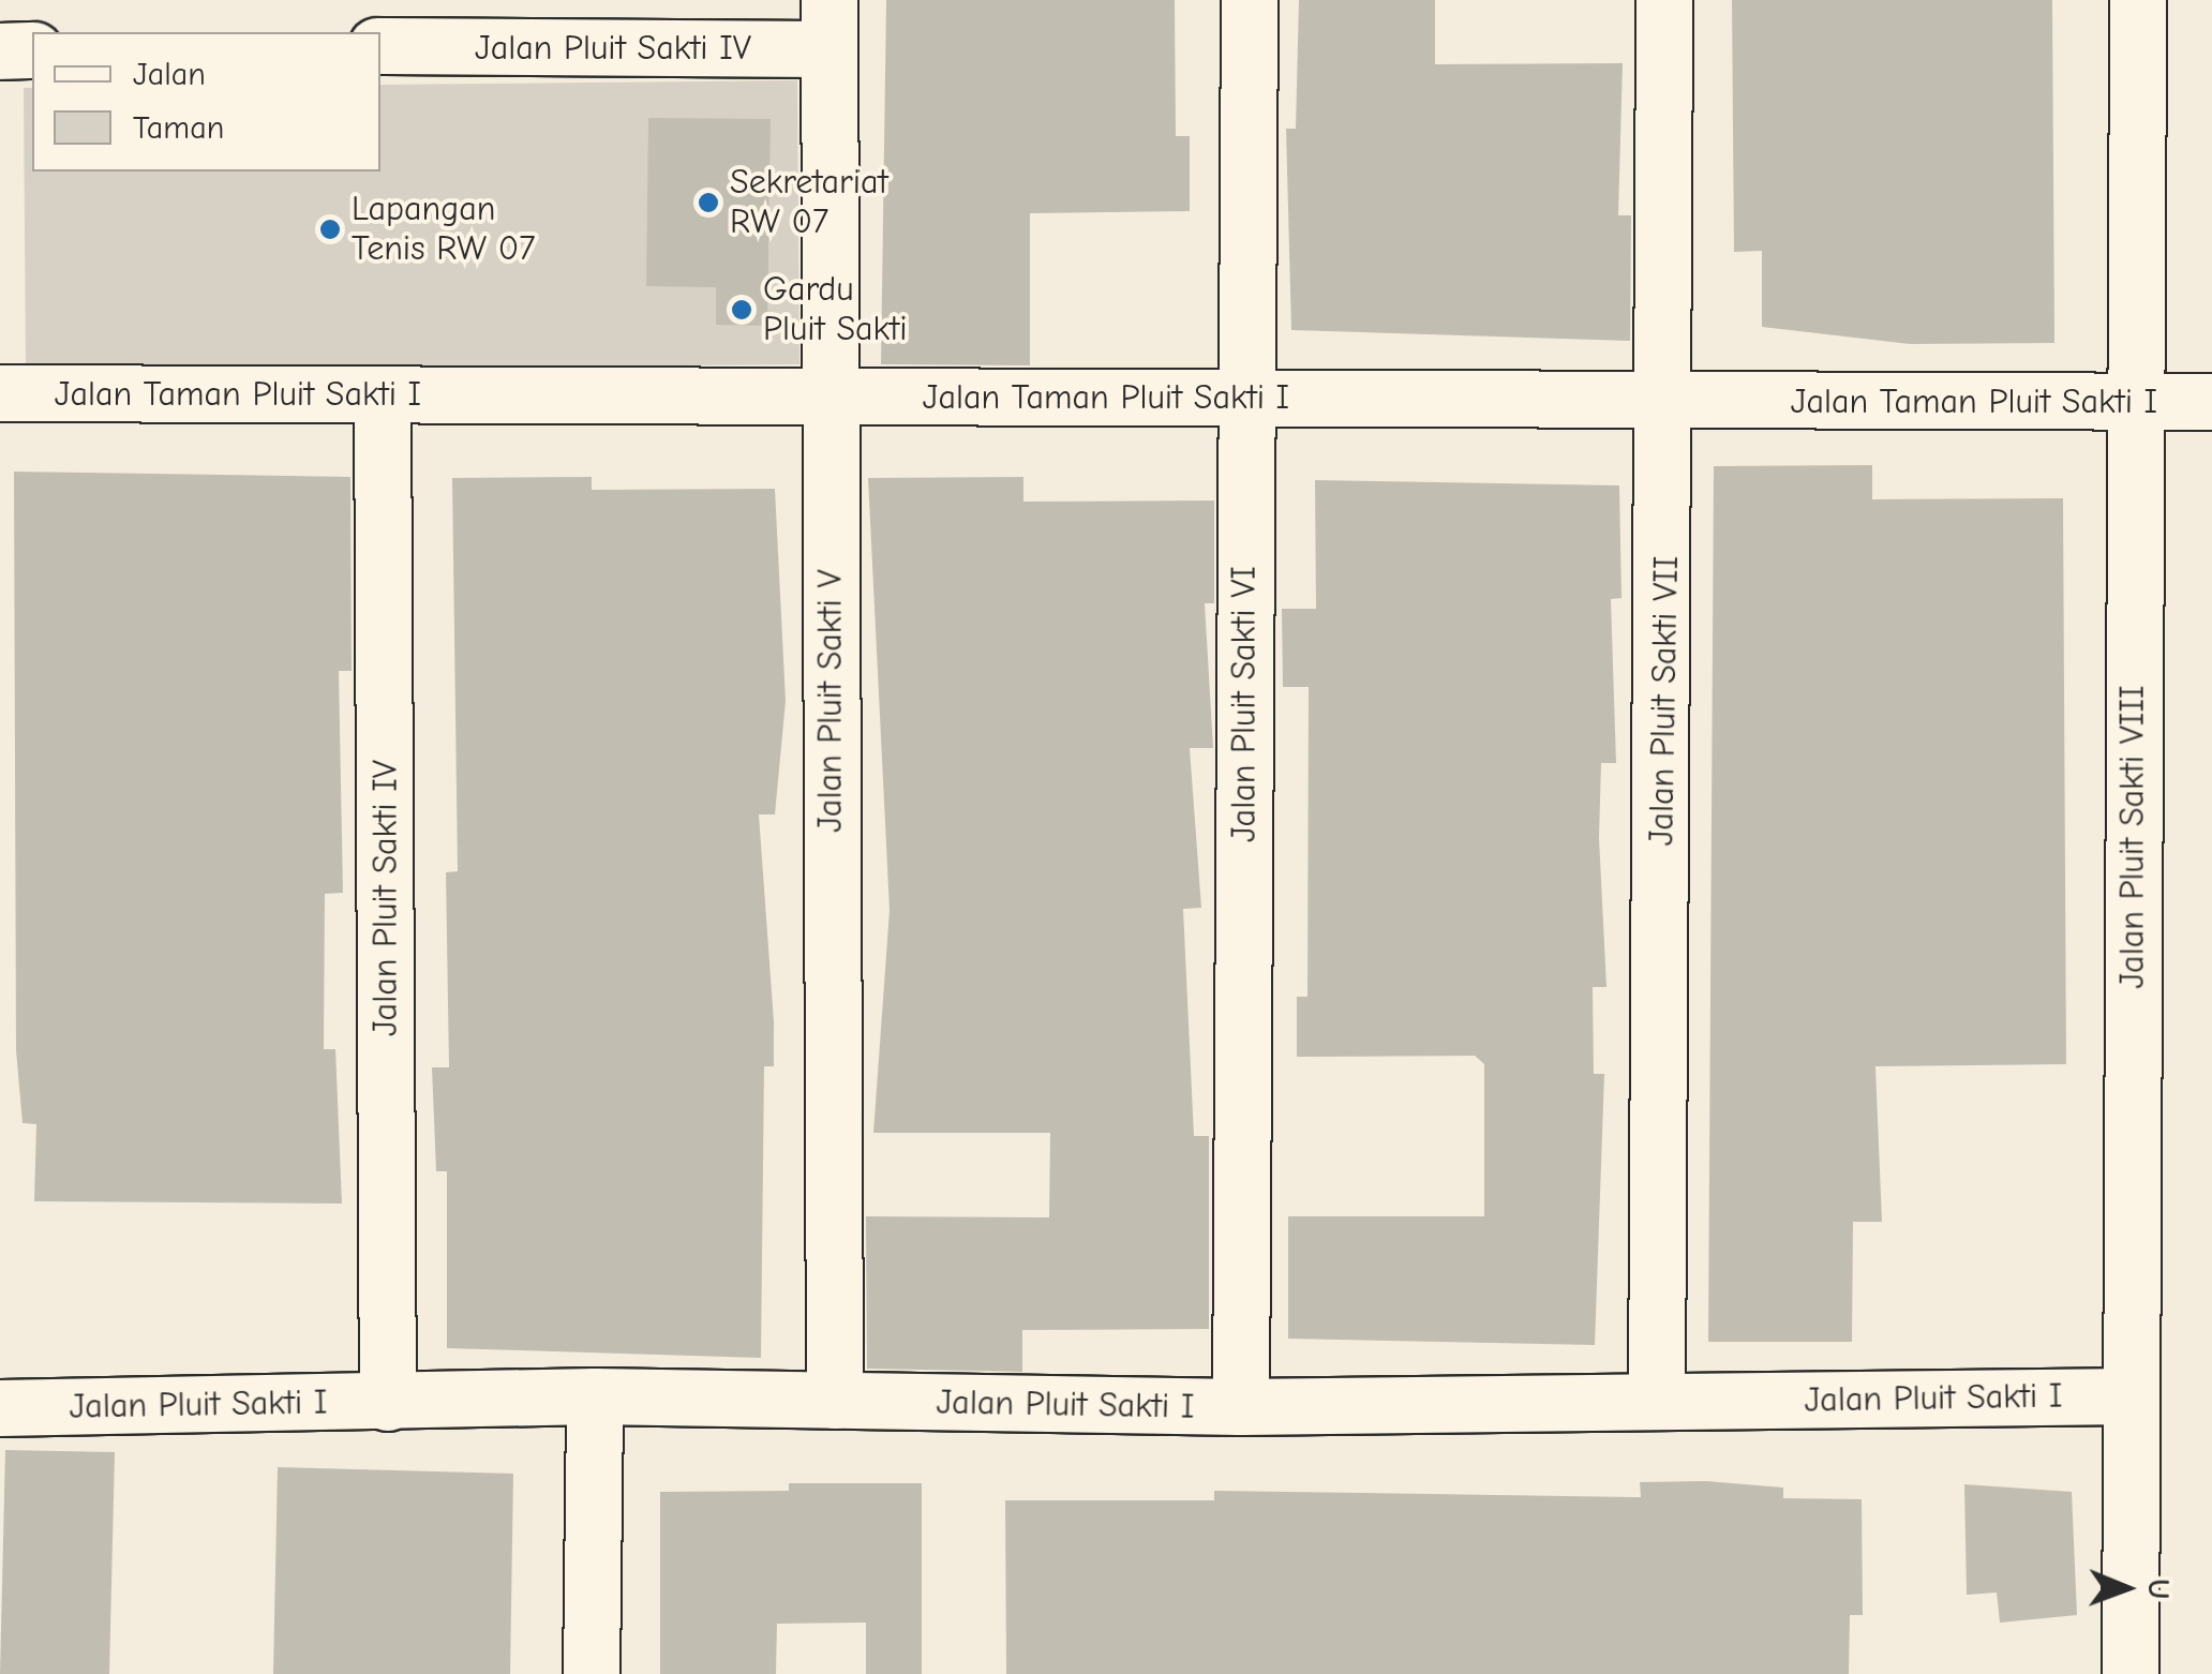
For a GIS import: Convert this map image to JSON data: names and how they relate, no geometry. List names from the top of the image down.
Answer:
{
  "streets": {
    "street": [
      "Jalan Pluit Sakti IV",
      "Jalan Taman Pluit Sakti I",
      "Jalan Pluit Sakti V",
      "Jalan Pluit Sakti VII",
      "Jalan Pluit Sakti VI",
      "Jalan Pluit Sakti VIII",
      "Jalan Pluit Sakti I"
    ]
  },
  "crossings": [
    ["Jalan Pluit Sakti IV", "Jalan Taman Pluit Sakti I"],
    ["Jalan Pluit Sakti IV", "Jalan Pluit Sakti V"],
    ["Jalan Pluit Sakti IV", "Jalan Pluit Sakti I"],
    ["Jalan Taman Pluit Sakti I", "Jalan Pluit Sakti V"],
    ["Jalan Taman Pluit Sakti I", "Jalan Pluit Sakti VII"],
    ["Jalan Taman Pluit Sakti I", "Jalan Pluit Sakti VI"],
    ["Jalan Taman Pluit Sakti I", "Jalan Pluit Sakti VIII"],
    ["Jalan Pluit Sakti V", "Jalan Pluit Sakti I"],
    ["Jalan Pluit Sakti VII", "Jalan Pluit Sakti I"],
    ["Jalan Pluit Sakti VI", "Jalan Pluit Sakti I"],
    ["Jalan Pluit Sakti VIII", "Jalan Pluit Sakti I"]
  ],
  "places": ["Sekretariat RW 07", "Lapangan Tenis RW 07", "Gardu Pluit Sakti"],
  "legend": ["Jalan", "Taman"],
  "north": "right"
}
